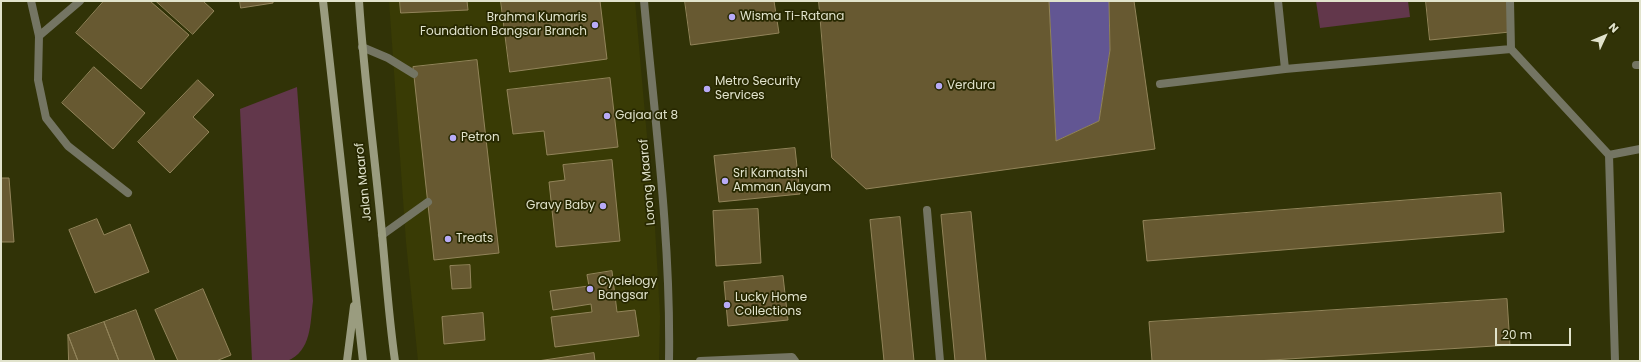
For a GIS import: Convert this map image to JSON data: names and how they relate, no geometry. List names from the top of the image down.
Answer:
{
  "streets": {
    "main road": ["Jalan Maarof"],
    "street": ["Lorong Maarof"]
  },
  "places": [
    "Wisma Ti-Ratana",
    "Brahma Kumaris Foundation Bangsar Branch",
    "Verdura",
    "Metro Security Services",
    "Gajaa at 8",
    "Petron",
    "Sri Kamatshi Amman Alayam",
    "Gravy Baby",
    "Treats",
    "Cyclelogy Bangsar",
    "Lucky Home Collections"
  ],
  "scale_bar": "20 m",
  "north": "top right"
}
